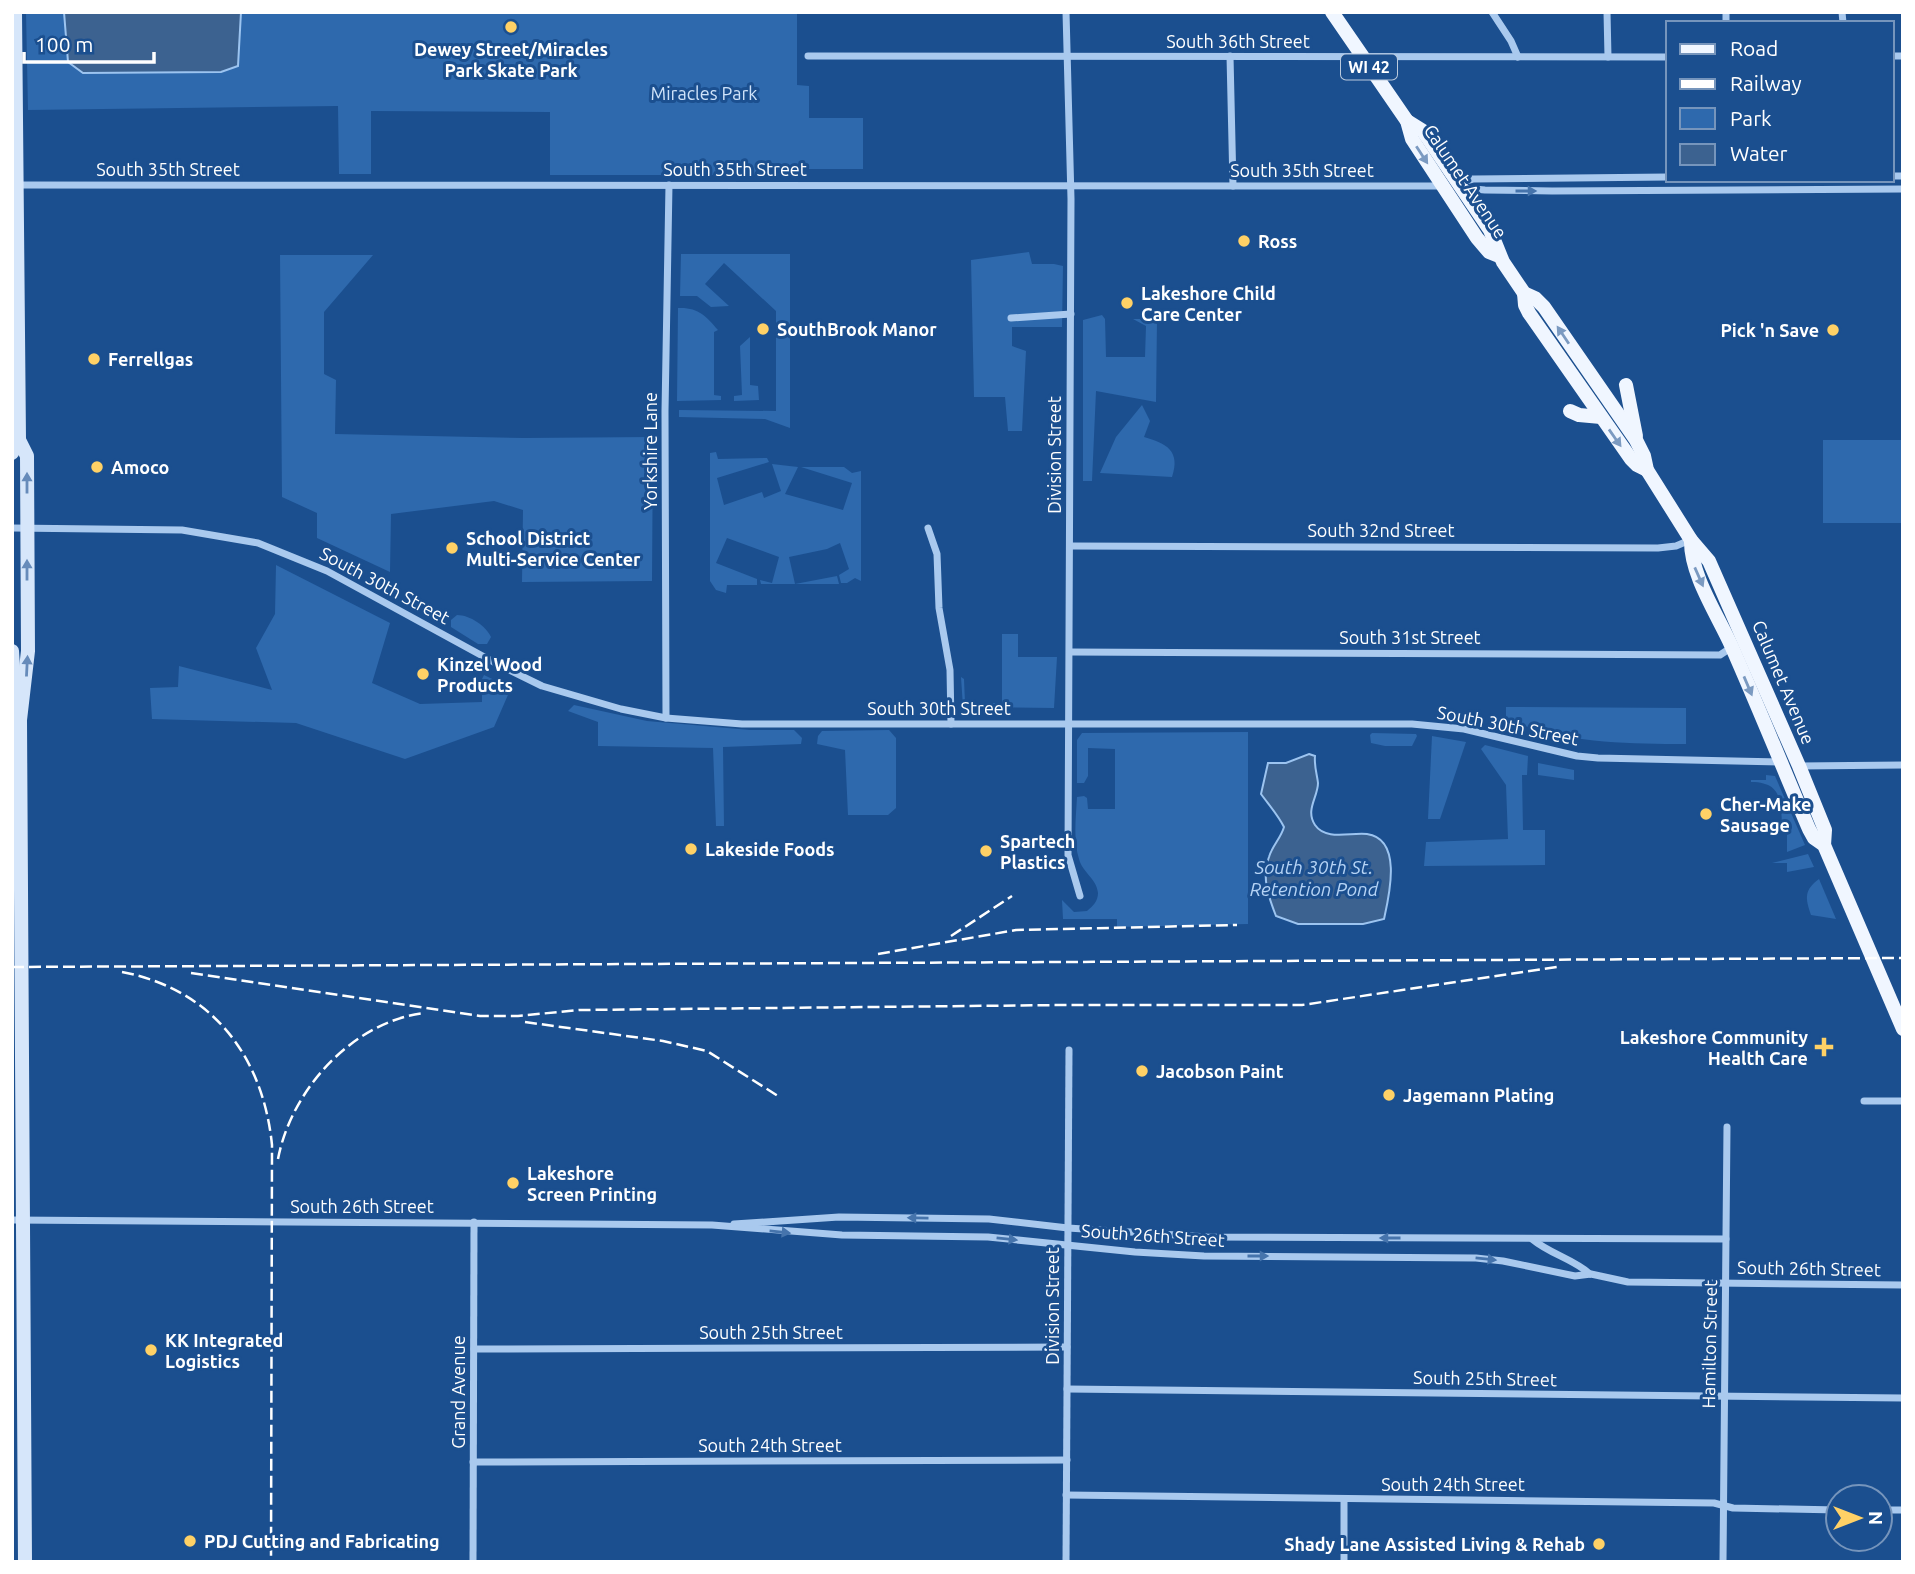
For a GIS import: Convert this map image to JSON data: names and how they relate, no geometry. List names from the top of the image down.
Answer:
{
  "streets": {
    "main road": ["WI 42", "Calumet Avenue"],
    "street": [
      "South 36th Street",
      "South 35th Street",
      "Yorkshire Lane",
      "Division Street",
      "South 32nd Street",
      "South 30th Street",
      "South 31st Street",
      "South 26th Street",
      "South 25th Street",
      "Hamilton Street",
      "Grand Avenue",
      "South 24th Street"
    ]
  },
  "crossings": [
    ["South 36th Street", "Calumet Avenue"],
    ["South 36th Street", "Division Street"],
    ["South 35th Street", "Calumet Avenue"],
    ["South 35th Street", "Yorkshire Lane"],
    ["South 35th Street", "Division Street"],
    ["Calumet Avenue", "South 32nd Street"],
    ["Calumet Avenue", "South 30th Street"],
    ["Calumet Avenue", "South 31st Street"],
    ["Yorkshire Lane", "South 30th Street"],
    ["Division Street", "South 32nd Street"],
    ["Division Street", "South 30th Street"],
    ["Division Street", "South 31st Street"],
    ["Division Street", "South 26th Street"],
    ["Division Street", "South 25th Street"],
    ["Division Street", "South 24th Street"],
    ["South 26th Street", "Hamilton Street"],
    ["South 26th Street", "Grand Avenue"],
    ["South 25th Street", "Hamilton Street"],
    ["South 25th Street", "Grand Avenue"],
    ["Hamilton Street", "South 24th Street"],
    ["Grand Avenue", "South 24th Street"]
  ],
  "water": ["South 30th St. Retention Pond"],
  "parks": ["Miracles Park"],
  "places": {
    "other": [
      "Dewey Street/Miracles Park Skate Park",
      "Ross",
      "Lakeshore Child Care Center",
      "SouthBrook Manor",
      "Pick 'n Save",
      "Ferrellgas",
      "Amoco",
      "School District Multi-Service Center",
      "Kinzel Wood Products",
      "Cher-Make Sausage",
      "Lakeside Foods",
      "Spartech Plastics",
      "Jacobson Paint",
      "Jagemann Plating",
      "Lakeshore Screen Printing",
      "KK Integrated Logistics",
      "PDJ Cutting and Fabricating",
      "Shady Lane Assisted Living & Rehab"
    ],
    "health": ["Lakeshore Community Health Care"]
  },
  "legend": [
    "Road",
    "Railway",
    "Park",
    "Water"
  ],
  "scale_bar": "100 m",
  "north": "right"
}
